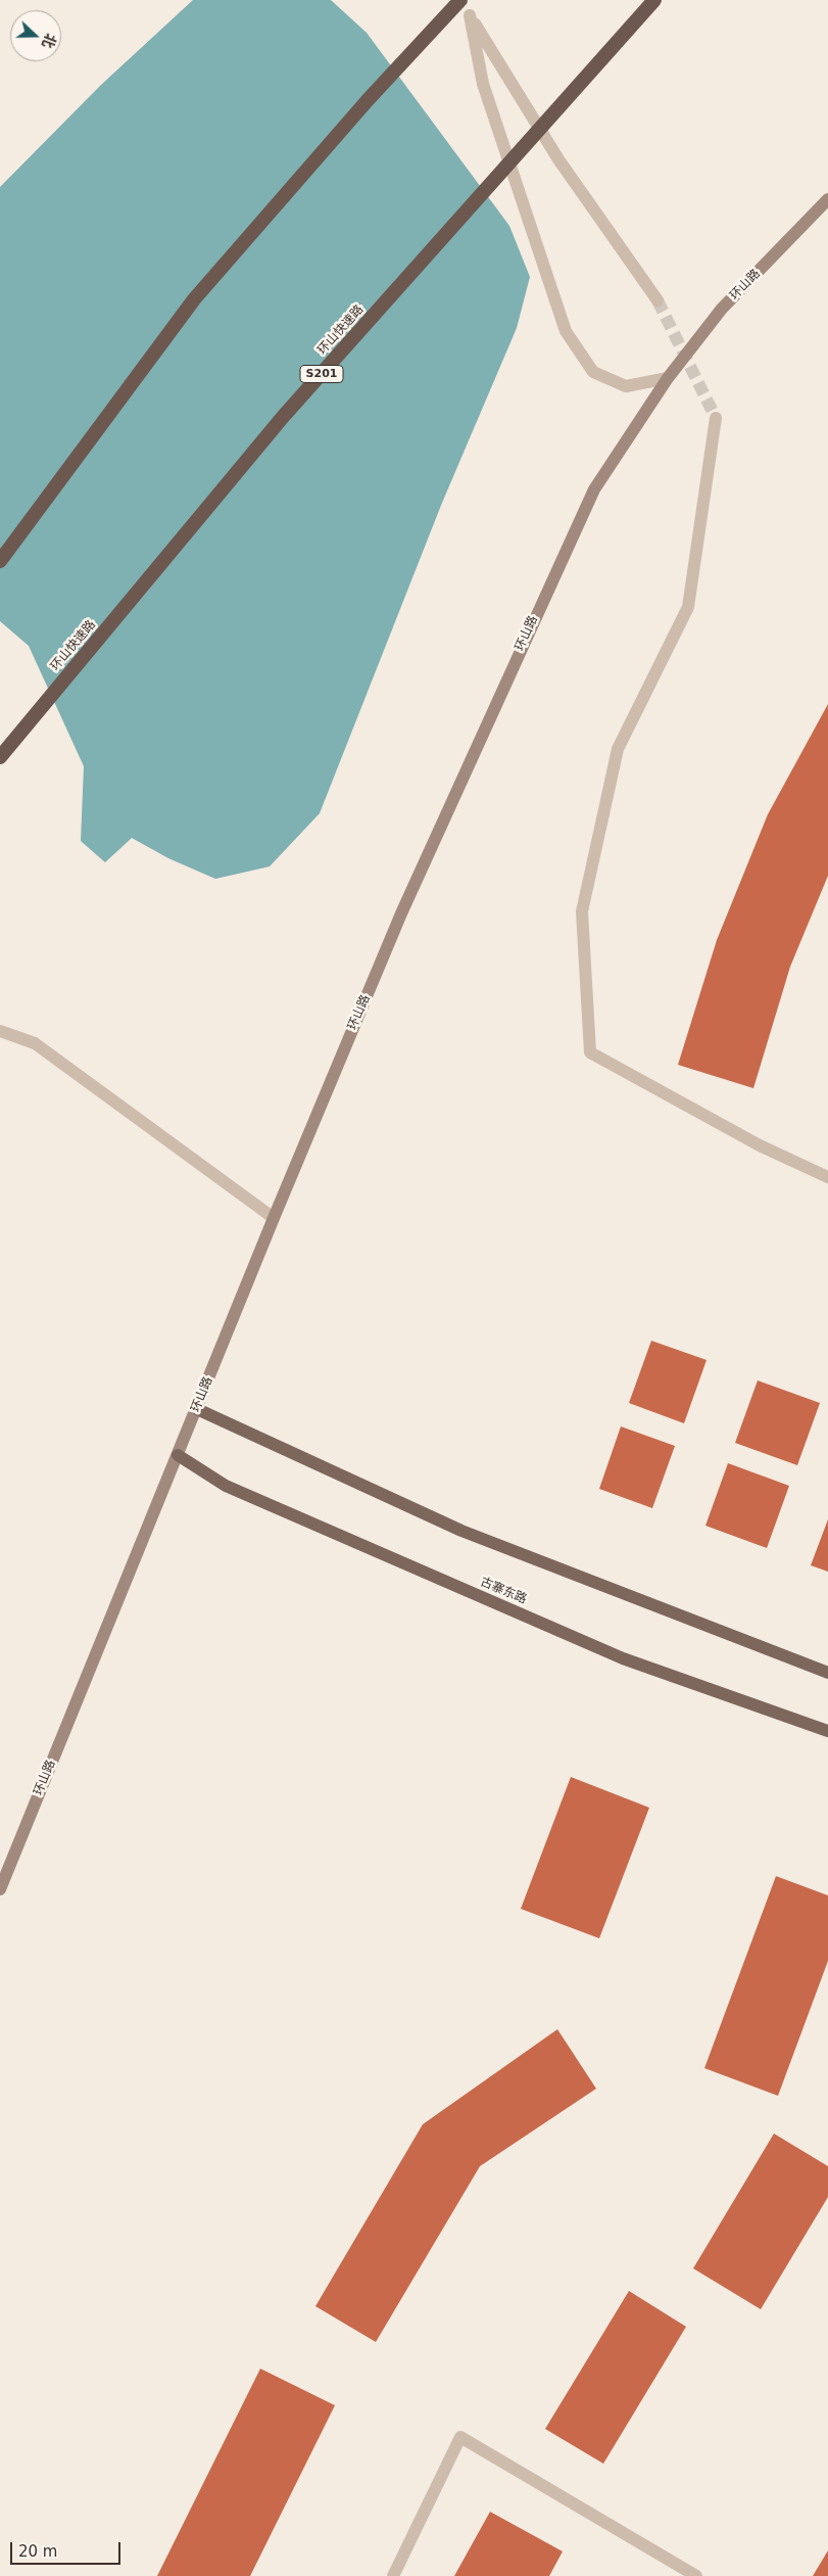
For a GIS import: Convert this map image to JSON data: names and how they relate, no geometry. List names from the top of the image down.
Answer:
{
  "streets": {
    "highway": ["环山快速路", "S201"],
    "main road": ["环山路", "古寨东路"]
  },
  "crossings": [
    ["环山路", "古寨东路"]
  ],
  "scale_bar": "20 m",
  "north": "right"
}
